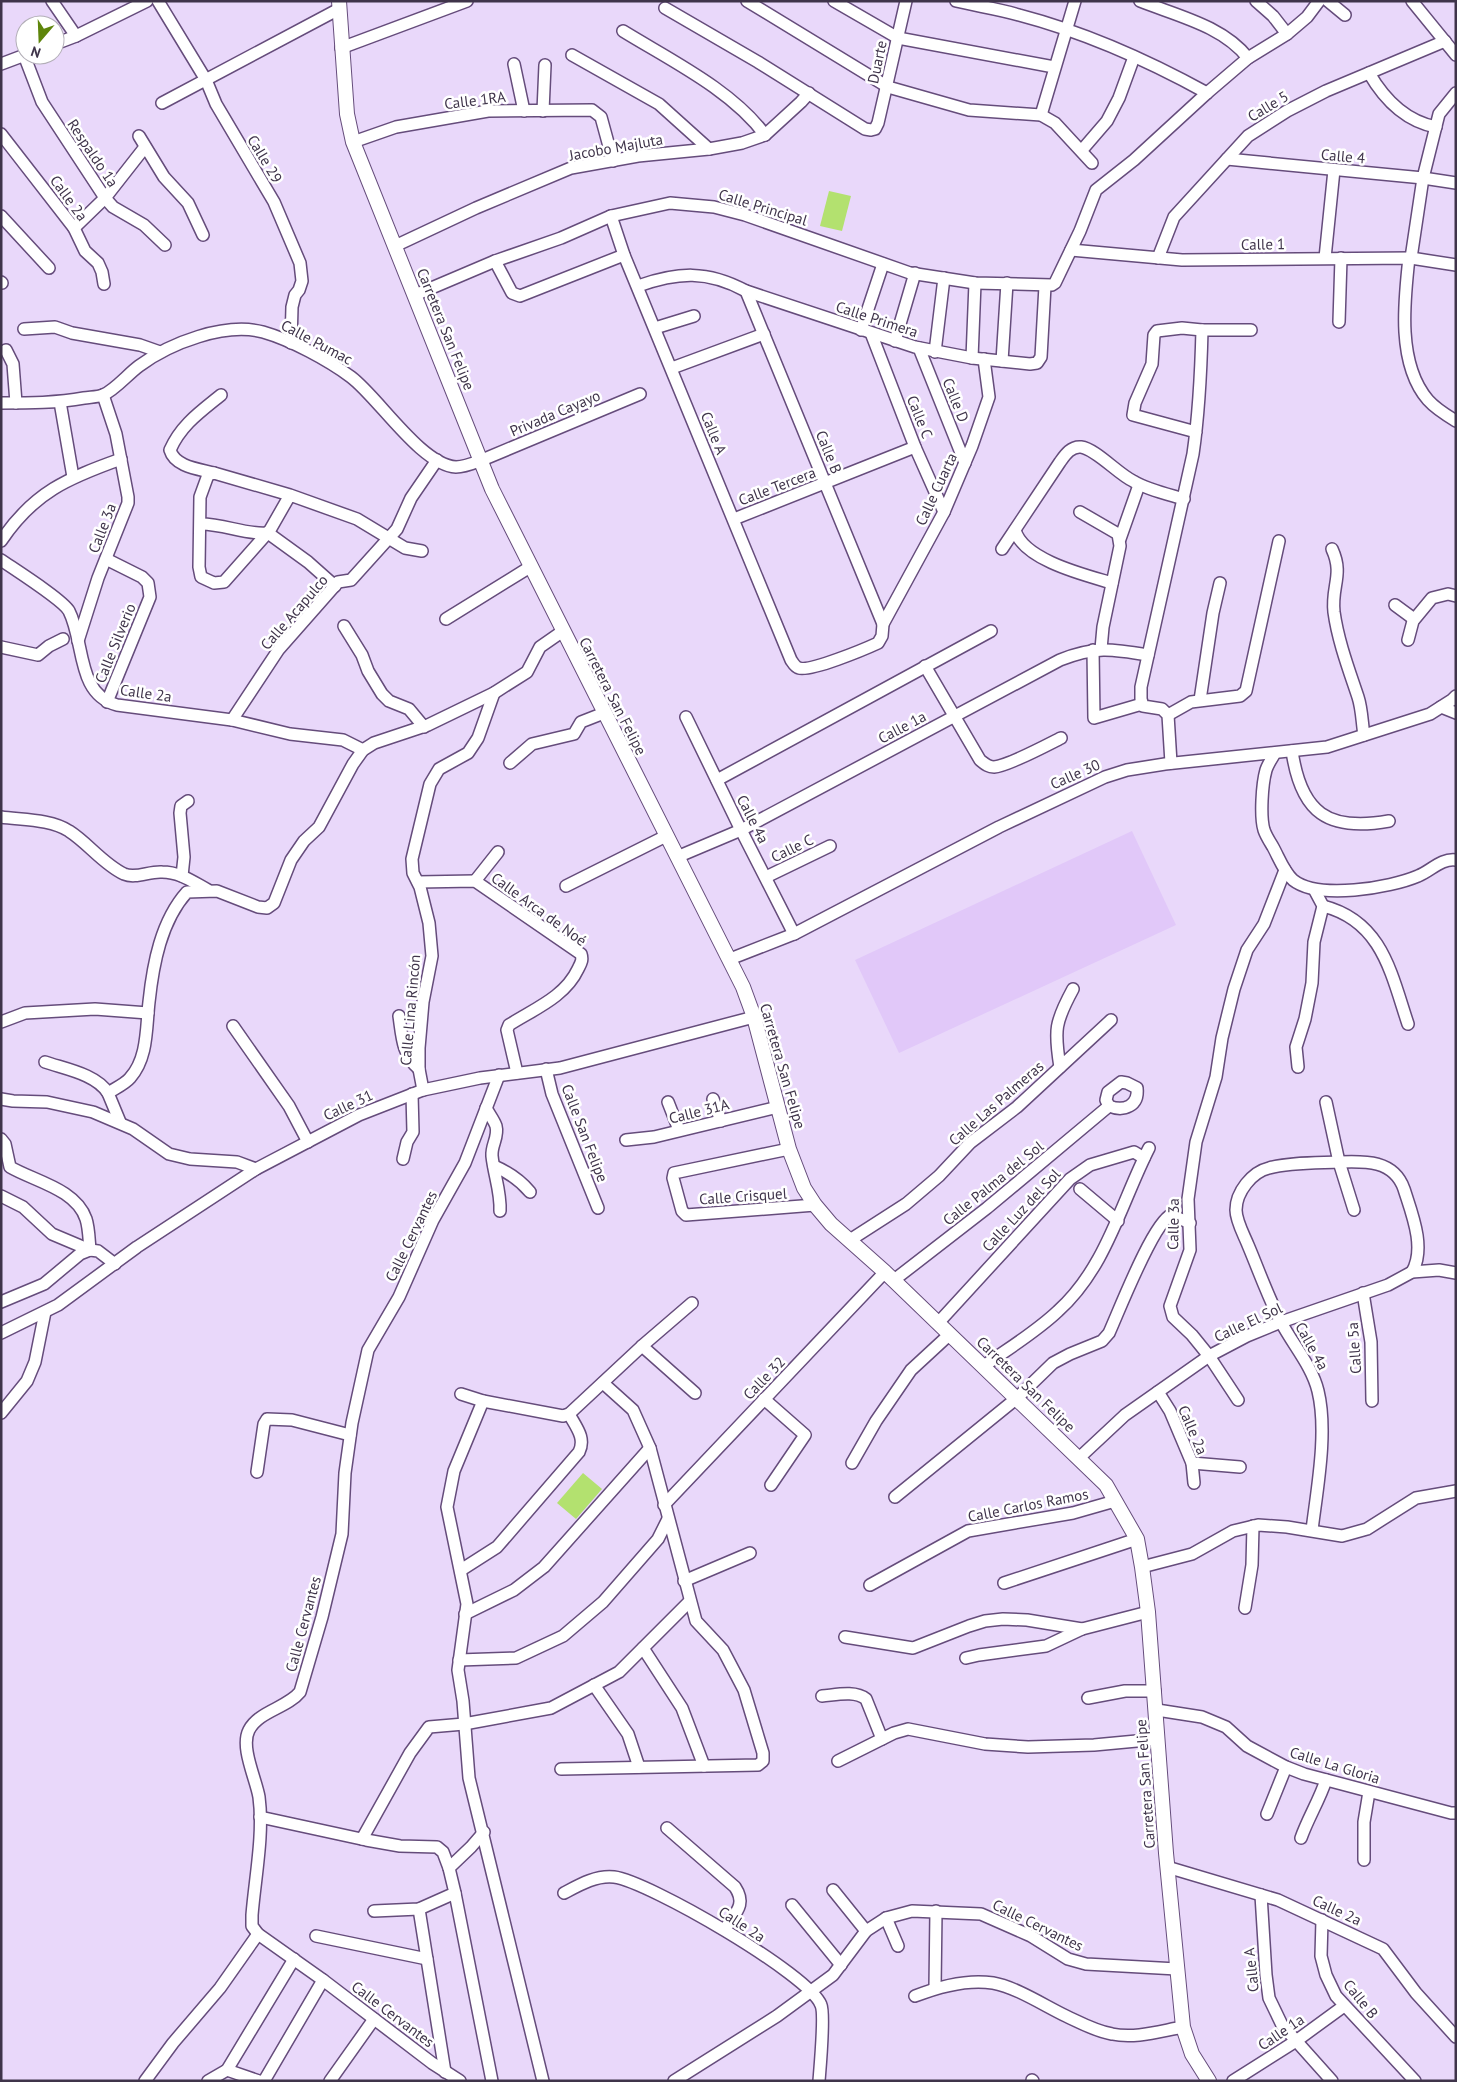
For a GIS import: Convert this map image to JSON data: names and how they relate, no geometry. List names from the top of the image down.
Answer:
{
  "streets": {
    "main road": ["Carretera San Felipe"],
    "street": [
      "Duarte",
      "Calle 1RA",
      "Calle 5",
      "Jacobo Majluta",
      "Respaldo 1a",
      "Calle 4",
      "Calle 29",
      "Calle 2a",
      "Calle Principal",
      "Calle 1",
      "Calle Primera",
      "Calle Pumac",
      "Calle D",
      "Privada Cayayo",
      "Calle C",
      "Calle A",
      "Calle B",
      "Calle Tercera",
      "Calle Cuarta",
      "Calle 3a",
      "Calle Acapulco",
      "Calle Silverio",
      "Calle 1a",
      "Calle 30",
      "Calle 4a",
      "Calle Arca de Noé",
      "Calle Lina Rincón",
      "Calle Las Palmeras",
      "Calle 31",
      "Calle 31A",
      "Calle San Felipe",
      "Calle Palma del Sol",
      "Calle Crisquel",
      "Calle Luz del Sol",
      "Calle Cervantes",
      "Calle El Sol",
      "Calle 5a",
      "Calle 32",
      "Calle Carlos Ramos",
      "Calle La Gloria"
    ]
  },
  "crossings": [
    ["Duarte", "Jacobo Majluta"],
    ["Calle 1RA", "Jacobo Majluta"],
    ["Calle 1RA", "Carretera San Felipe"],
    ["Calle 5", "Calle 4"],
    ["Calle 5", "Calle 1"],
    ["Jacobo Majluta", "Carretera San Felipe"],
    ["Calle 29", "Calle Pumac"],
    ["Calle 2a", "Carretera San Felipe"],
    ["Calle 2a", "Calle A"],
    ["Calle 2a", "Calle B"],
    ["Calle 2a", "Calle 3a"],
    ["Calle 2a", "Calle Acapulco"],
    ["Calle 2a", "Calle Silverio"],
    ["Calle 2a", "Calle Cervantes"],
    ["Calle 2a", "Calle El Sol"],
    ["Calle Principal", "Calle Primera"],
    ["Calle Principal", "Carretera San Felipe"],
    ["Calle Principal", "Calle A"],
    ["Calle Primera", "Calle D"],
    ["Calle Primera", "Calle C"],
    ["Calle Primera", "Calle A"],
    ["Calle Primera", "Calle B"],
    ["Calle Primera", "Calle Cuarta"],
    ["Carretera San Felipe", "Calle Pumac"],
    ["Carretera San Felipe", "Privada Cayayo"],
    ["Carretera San Felipe", "Calle 1a"],
    ["Carretera San Felipe", "Calle 30"],
    ["Carretera San Felipe", "Calle Las Palmeras"],
    ["Carretera San Felipe", "Calle 31"],
    ["Carretera San Felipe", "Calle 31A"],
    ["Carretera San Felipe", "Calle Palma del Sol"],
    ["Carretera San Felipe", "Calle Crisquel"],
    ["Carretera San Felipe", "Calle Luz del Sol"],
    ["Carretera San Felipe", "Calle Cervantes"],
    ["Carretera San Felipe", "Calle El Sol"],
    ["Carretera San Felipe", "Calle 32"],
    ["Carretera San Felipe", "Calle Carlos Ramos"],
    ["Carretera San Felipe", "Calle La Gloria"],
    ["Calle Pumac", "Privada Cayayo"],
    ["Calle Pumac", "Calle 3a"],
    ["Calle Pumac", "Calle Acapulco"],
    ["Calle D", "Calle Cuarta"],
    ["Calle C", "Calle Tercera"],
    ["Calle C", "Calle Cuarta"],
    ["Calle C", "Calle 4a"],
    ["Calle A", "Calle Tercera"],
    ["Calle A", "Calle Cuarta"],
    ["Calle A", "Calle 1a"],
    ["Calle B", "Calle Tercera"],
    ["Calle B", "Calle Cuarta"],
    ["Calle B", "Calle 1a"],
    ["Calle 3a", "Calle Silverio"],
    ["Calle 3a", "Calle El Sol"],
    ["Calle 1a", "Calle 4a"],
    ["Calle 30", "Calle 4a"],
    ["Calle 4a", "Calle El Sol"],
    ["Calle 4a", "Calle 5a"],
    ["Calle Arca de Noé", "Calle Lina Rincón"],
    ["Calle Arca de Noé", "Calle 31"],
    ["Calle Lina Rincón", "Calle 31"],
    ["Calle 31", "Calle San Felipe"],
    ["Calle 31", "Calle Cervantes"],
    ["Calle Palma del Sol", "Calle 32"],
    ["Calle El Sol", "Calle 5a"]
  ],
  "north": "bottom"
}
